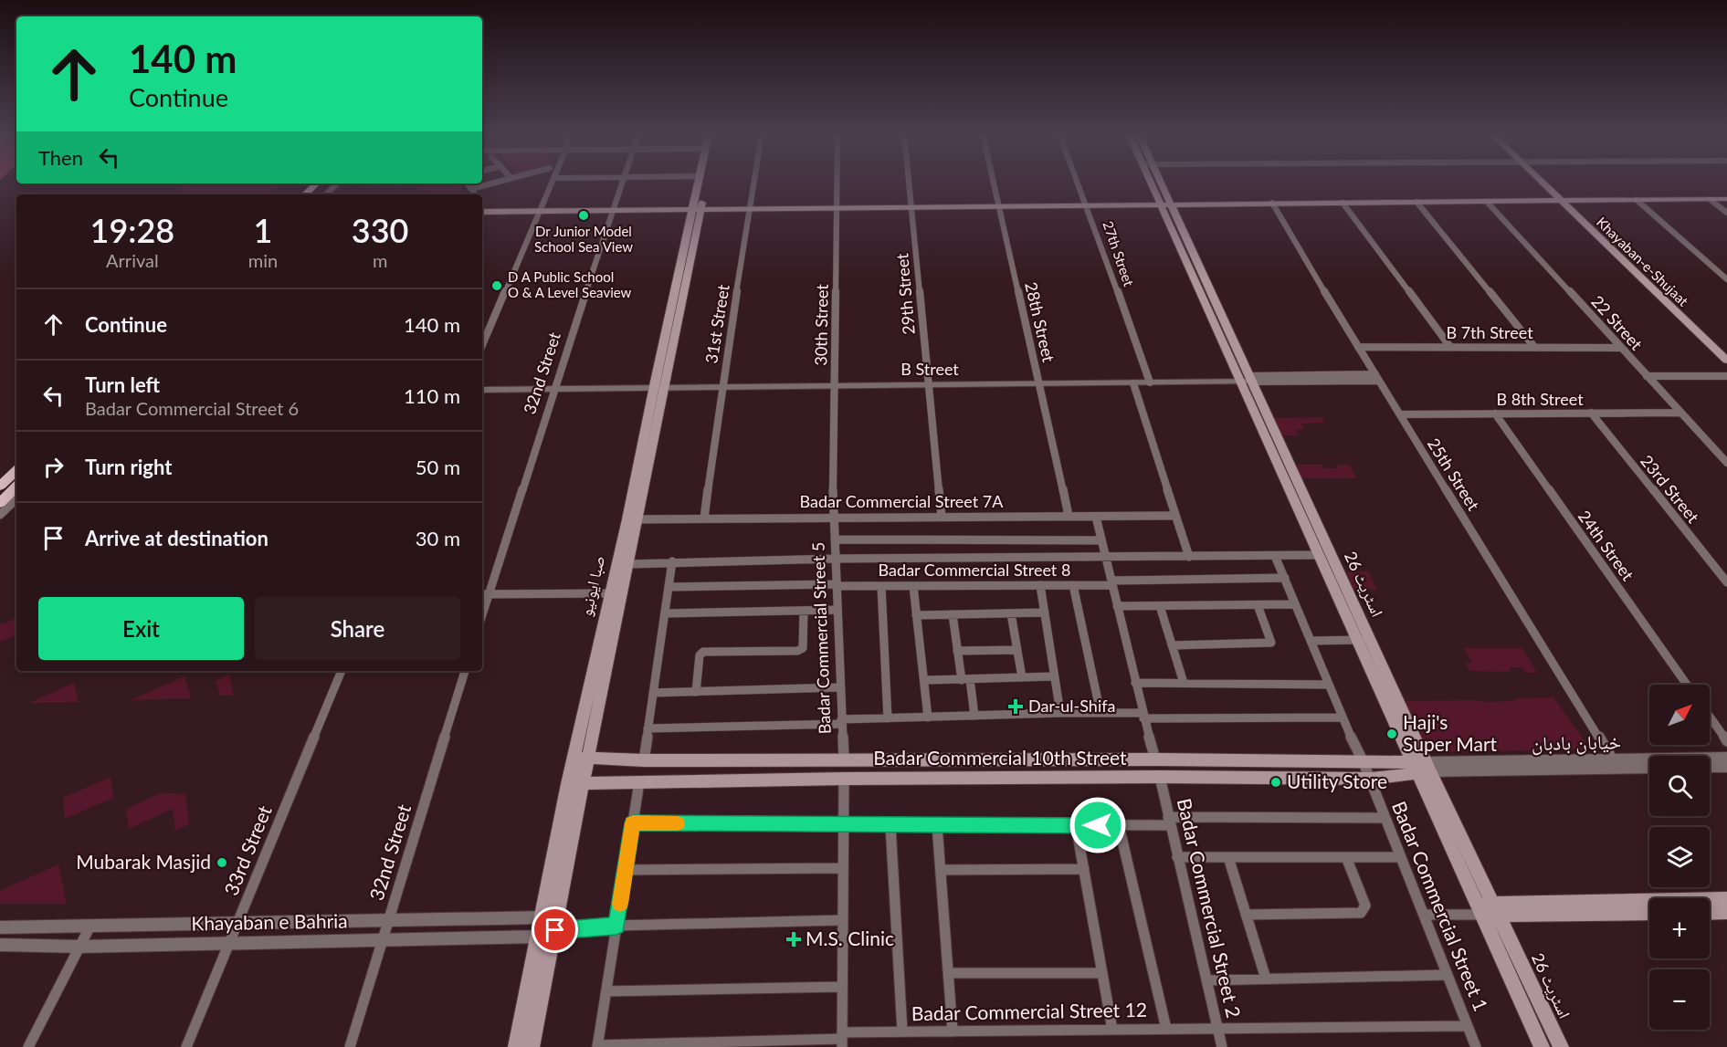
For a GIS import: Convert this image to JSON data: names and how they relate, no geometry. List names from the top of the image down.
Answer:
{
  "streets": {
    "main road": [
      "Khayaban-e-Shujaat",
      "اسٹریٹ 26",
      "صبا ایونیو",
      "Badar Commercial 10th Street"
    ],
    "street": [
      "27th Street",
      "29th Street",
      "28th Street",
      "22 Street",
      "31st Street",
      "30th Street",
      "B 7th Street",
      "B Street",
      "32nd Street",
      "B 8th Street",
      "25th Street",
      "23rd Street",
      "Badar Commercial Street 7A",
      "24th Street",
      "Badar Commercial Street 8",
      "Badar Commercial Street 5",
      "خیابان بادبان",
      "33rd Street",
      "Badar Commercial Street 1",
      "Badar Commercial Street 2",
      "Khayaban e Bahria",
      "Badar Commercial Street 12"
    ]
  },
  "crossings": [
    ["27th Street", "B Street"],
    ["29th Street", "B Street"],
    ["29th Street", "Badar Commercial Street 7A"],
    ["28th Street", "B Street"],
    ["28th Street", "Badar Commercial Street 7A"],
    ["22 Street", "B 7th Street"],
    ["22 Street", "B 8th Street"],
    ["31st Street", "B Street"],
    ["31st Street", "Badar Commercial Street 7A"],
    ["30th Street", "B Street"],
    ["30th Street", "Badar Commercial Street 7A"],
    ["30th Street", "Badar Commercial Street 5"],
    ["B 7th Street", "25th Street"],
    ["B Street", "32nd Street"],
    ["B Street", "25th Street"],
    ["B Street", "اسٹریٹ 26"],
    ["B Street", "صبا ایونیو"],
    ["32nd Street", "Khayaban e Bahria"],
    ["B 8th Street", "25th Street"],
    ["B 8th Street", "23rd Street"],
    ["B 8th Street", "24th Street"],
    ["25th Street", "خیابان بادبان"],
    ["Badar Commercial Street 7A", "صبا ایونیو"],
    ["Badar Commercial Street 7A", "Badar Commercial Street 5"],
    ["Badar Commercial Street 8", "Badar Commercial Street 5"],
    ["اسٹریٹ 26", "خیابان بادبان"],
    ["اسٹریٹ 26", "Badar Commercial 10th Street"],
    ["صبا ایونیو", "Badar Commercial 10th Street"],
    ["صبا ایونیو", "Khayaban e Bahria"],
    ["Badar Commercial Street 5", "Badar Commercial 10th Street"],
    ["خیابان بادبان", "Badar Commercial 10th Street"],
    ["Badar Commercial 10th Street", "Badar Commercial Street 1"],
    ["Badar Commercial 10th Street", "Badar Commercial Street 2"],
    ["33rd Street", "Khayaban e Bahria"],
    ["Badar Commercial Street 1", "Badar Commercial Street 12"],
    ["Badar Commercial Street 2", "Badar Commercial Street 12"]
  ],
  "places": {
    "other": [
      "Dr Junior Model School Sea View",
      "D A Public School O & A Level Seaview",
      "Haji's Super Mart",
      "Utility Store",
      "Mubarak Masjid"
    ],
    "health": ["Dar-ul-Shifa", "M.S. Clinic"]
  },
  "north": "top right",
  "page": {
    "turn": ["140 m", "Continue"],
    "then": "Then",
    "eta": [
      "19:28",
      "Arrival",
      "1",
      "min",
      "330",
      "m"
    ],
    "list": [
      {
        "name": "Continue",
        "value": "140 m"
      },
      {
        "name": "Turn left",
        "note": "Badar Commercial Street 6",
        "value": "110 m"
      },
      {
        "name": "Turn right",
        "value": "50 m"
      },
      {
        "name": "Arrive at destination",
        "value": "30 m"
      }
    ],
    "buttons": ["Exit", "Share"],
    "map_buttons": ["+", "−"]
  }
}
